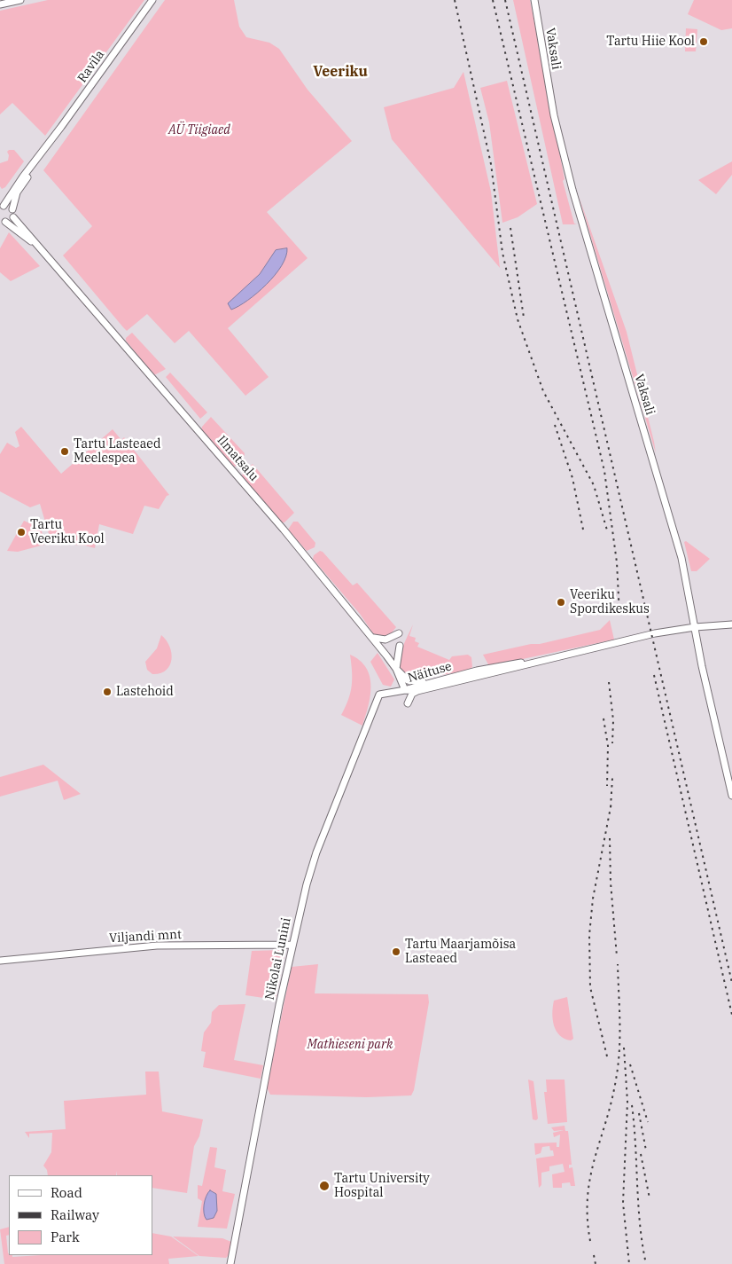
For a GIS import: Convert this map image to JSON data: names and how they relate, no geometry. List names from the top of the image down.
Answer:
{
  "streets": {
    "street": [
      "Vaksali",
      "Ravila",
      "Ilmatsalu",
      "Näituse",
      "Viljandi mnt",
      "Nikolai Lunini"
    ]
  },
  "crossings": [
    ["Vaksali", "Näituse"],
    ["Ilmatsalu", "Näituse"],
    ["Ilmatsalu", "Nikolai Lunini"],
    ["Näituse", "Nikolai Lunini"],
    ["Viljandi mnt", "Nikolai Lunini"]
  ],
  "districts": ["Veeriku"],
  "parks": ["AÜ Tiigiaed", "Mathieseni park"],
  "places": [
    "Tartu Hiie Kool",
    "Tartu Lasteaed Meelespea",
    "Tartu Veeriku Kool",
    "Veeriku Spordikeskus",
    "Lastehoid",
    "Tartu Maarjamõisa Lasteaed",
    "Tartu University Hospital"
  ],
  "legend": ["Road", "Railway", "Park"]
}
